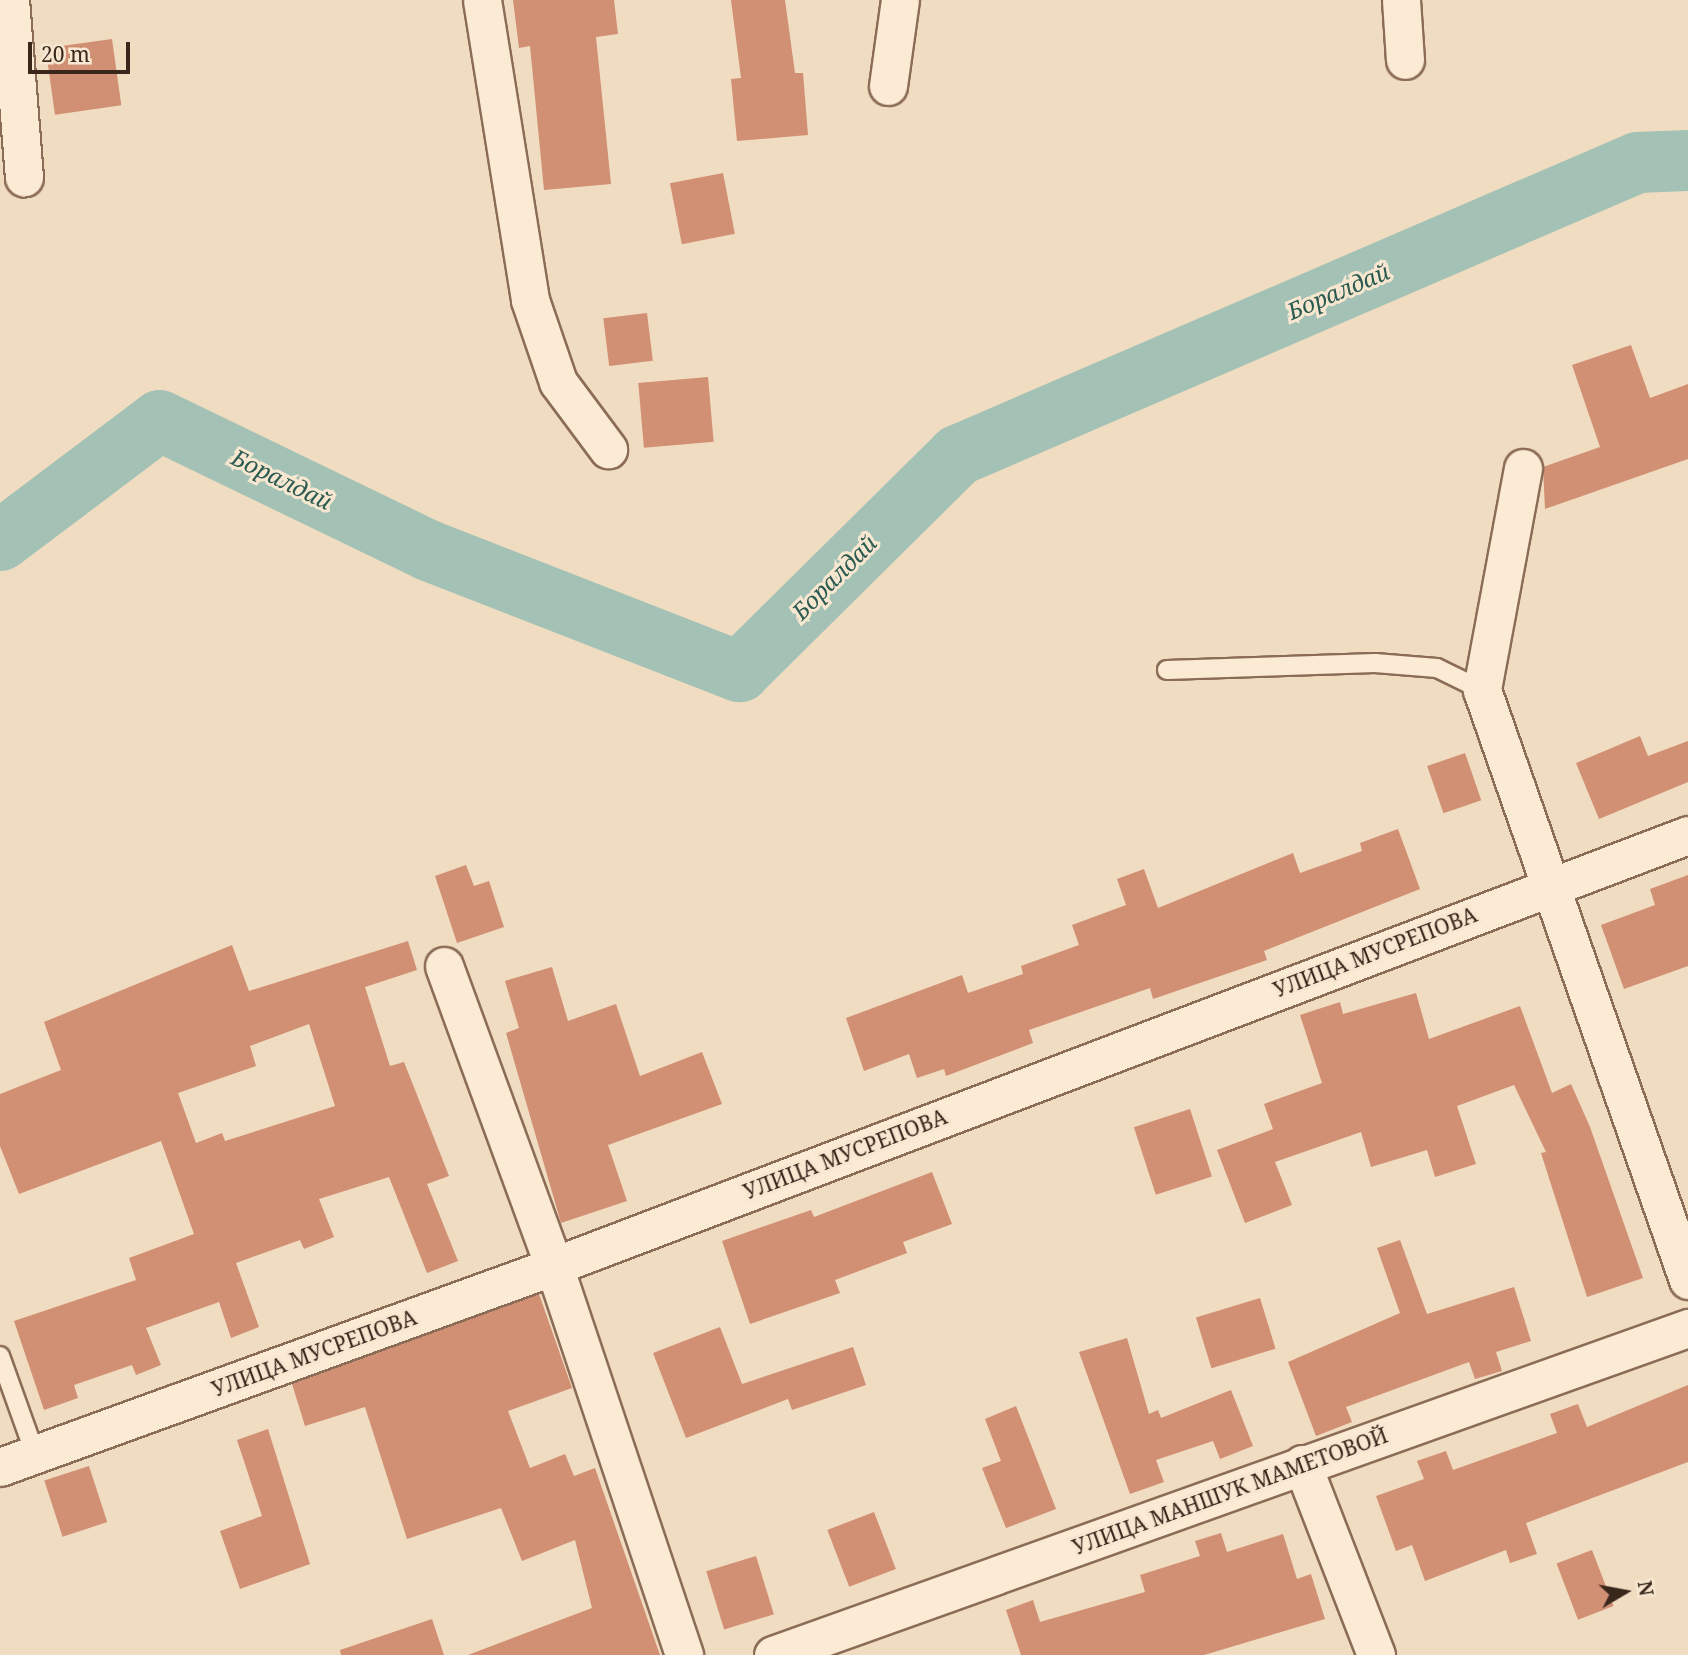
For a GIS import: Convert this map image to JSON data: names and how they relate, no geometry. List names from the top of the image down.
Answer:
{
  "streets": {
    "street": ["УЛИЦА МУСРЕПОВА", "УЛИЦА МАНШУК МАМЕТОВОЙ"]
  },
  "water": ["Боралдай"],
  "scale_bar": "20 m",
  "north": "right"
}
